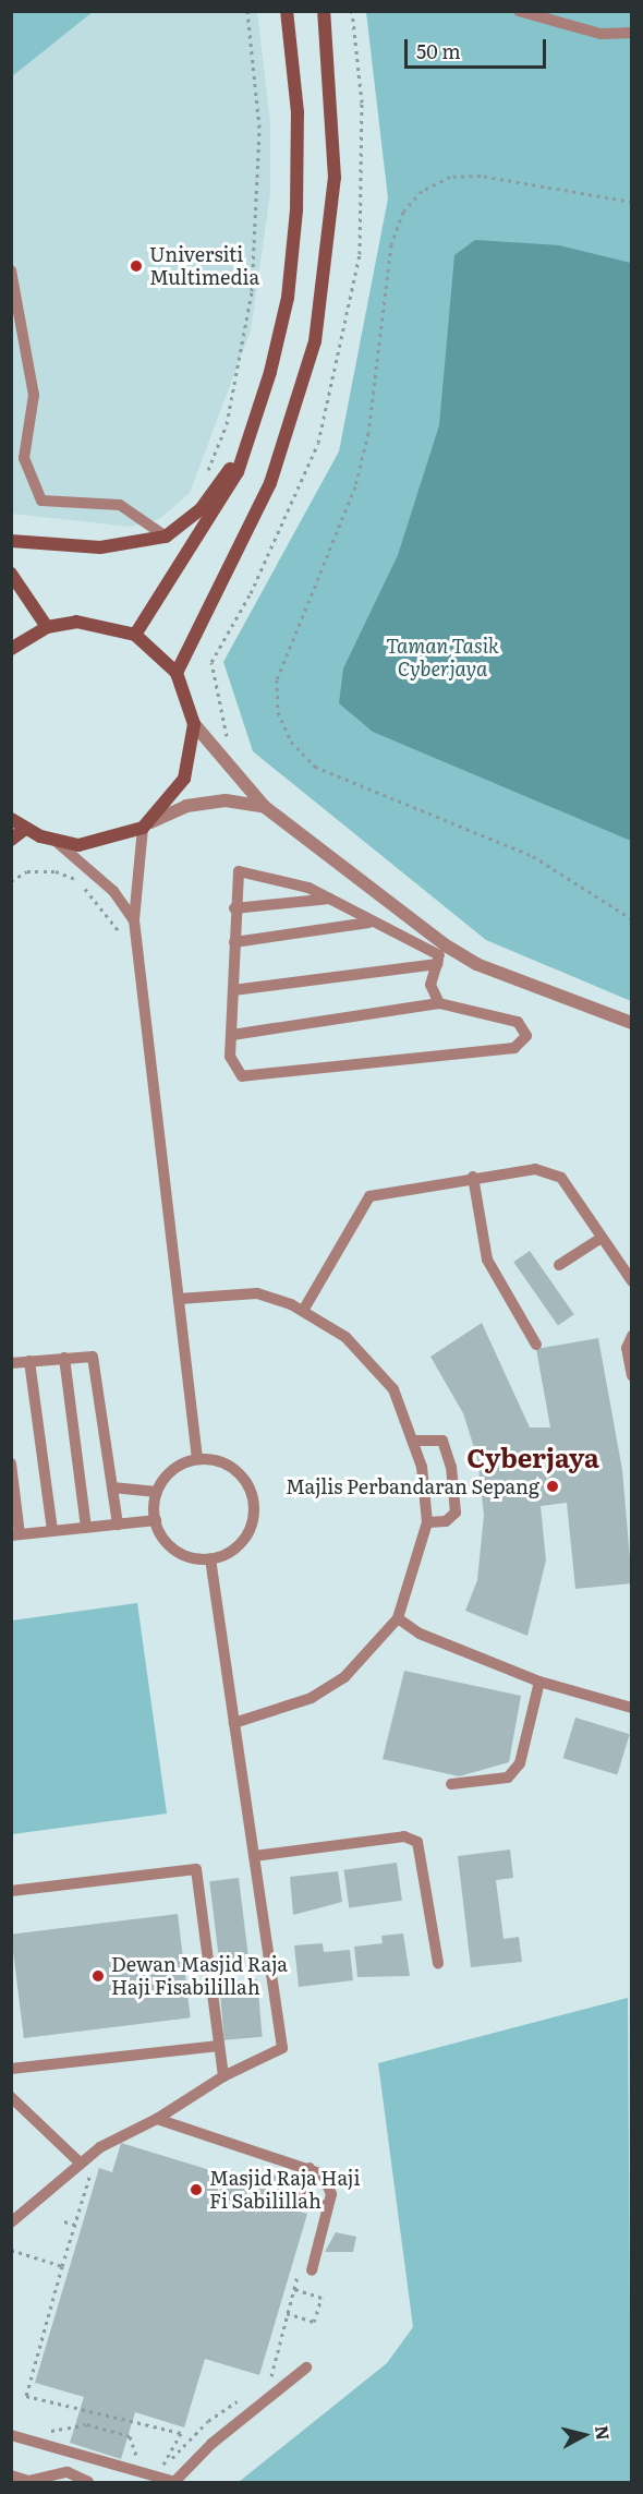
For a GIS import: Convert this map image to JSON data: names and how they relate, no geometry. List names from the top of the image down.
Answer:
{
  "districts": ["Cyberjaya"],
  "parks": ["Taman Tasik Cyberjaya"],
  "places": [
    "Universiti Multimedia",
    "Majlis Perbandaran Sepang",
    "Dewan Masjid Raja Haji Fisabilillah",
    "Masjid Raja Haji Fi Sabilillah"
  ],
  "scale_bar": "50 m",
  "north": "right"
}
